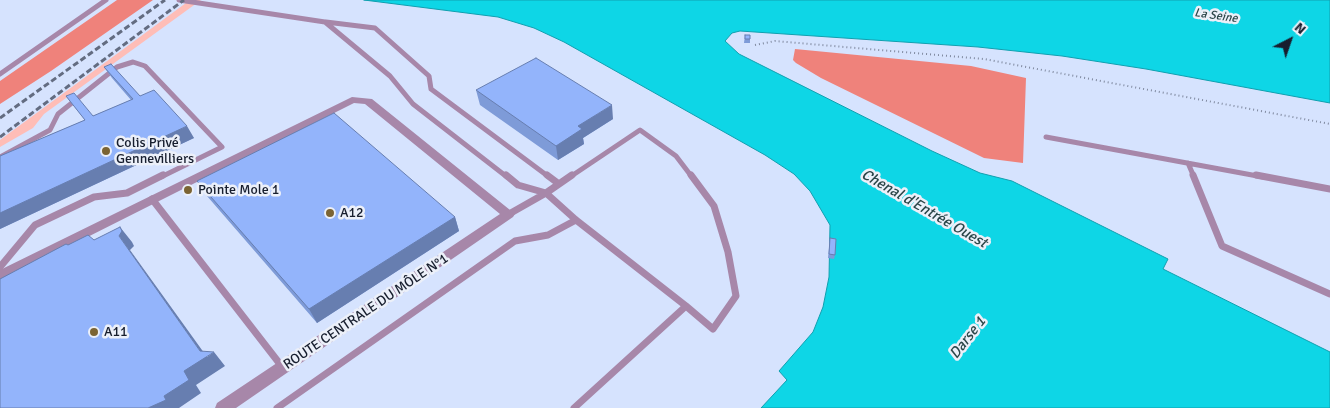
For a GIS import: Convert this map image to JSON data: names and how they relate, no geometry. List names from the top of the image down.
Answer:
{
  "streets": {
    "street": ["ROUTE CENTRALE DU MÔLE N°1"]
  },
  "water": ["La Seine", "Chenal d'Entrée Ouest", "Darse 1"],
  "places": [
    "Colis Privé Gennevilliers",
    "Pointe Mole 1",
    "A12",
    "A11"
  ],
  "north": "top right"
}
